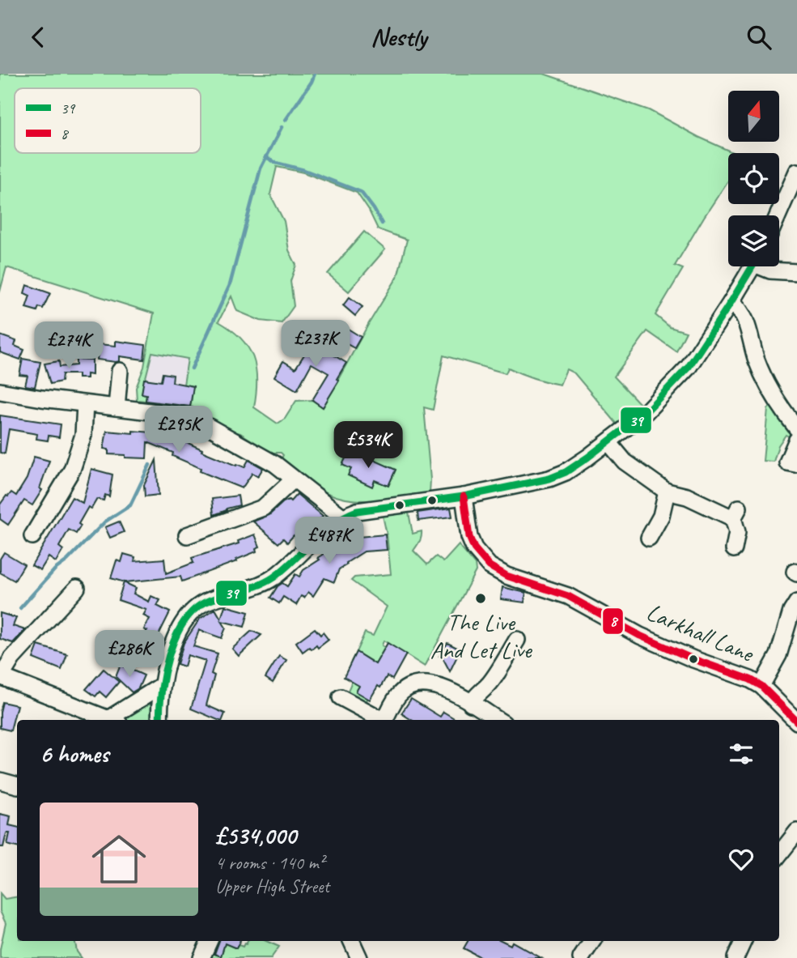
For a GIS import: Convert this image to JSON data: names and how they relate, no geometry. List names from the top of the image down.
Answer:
{
  "streets": {
    "street": ["Larkhall Lane"]
  },
  "places": ["The Live And Let Live"],
  "lines": ["transit line 39", "transit line 8"],
  "legend": ["39", "8"],
  "north": "top",
  "page": {
    "header": "Nestly",
    "price": [
      "£237K",
      "£274K",
      "£295K",
      "£534K",
      "£487K",
      "£286K"
    ],
    "heading": "6 homes",
    "list": [
      {
        "name": "£534,000",
        "note": "4 rooms · 140 m² · Upper High Street"
      }
    ]
  }
}
